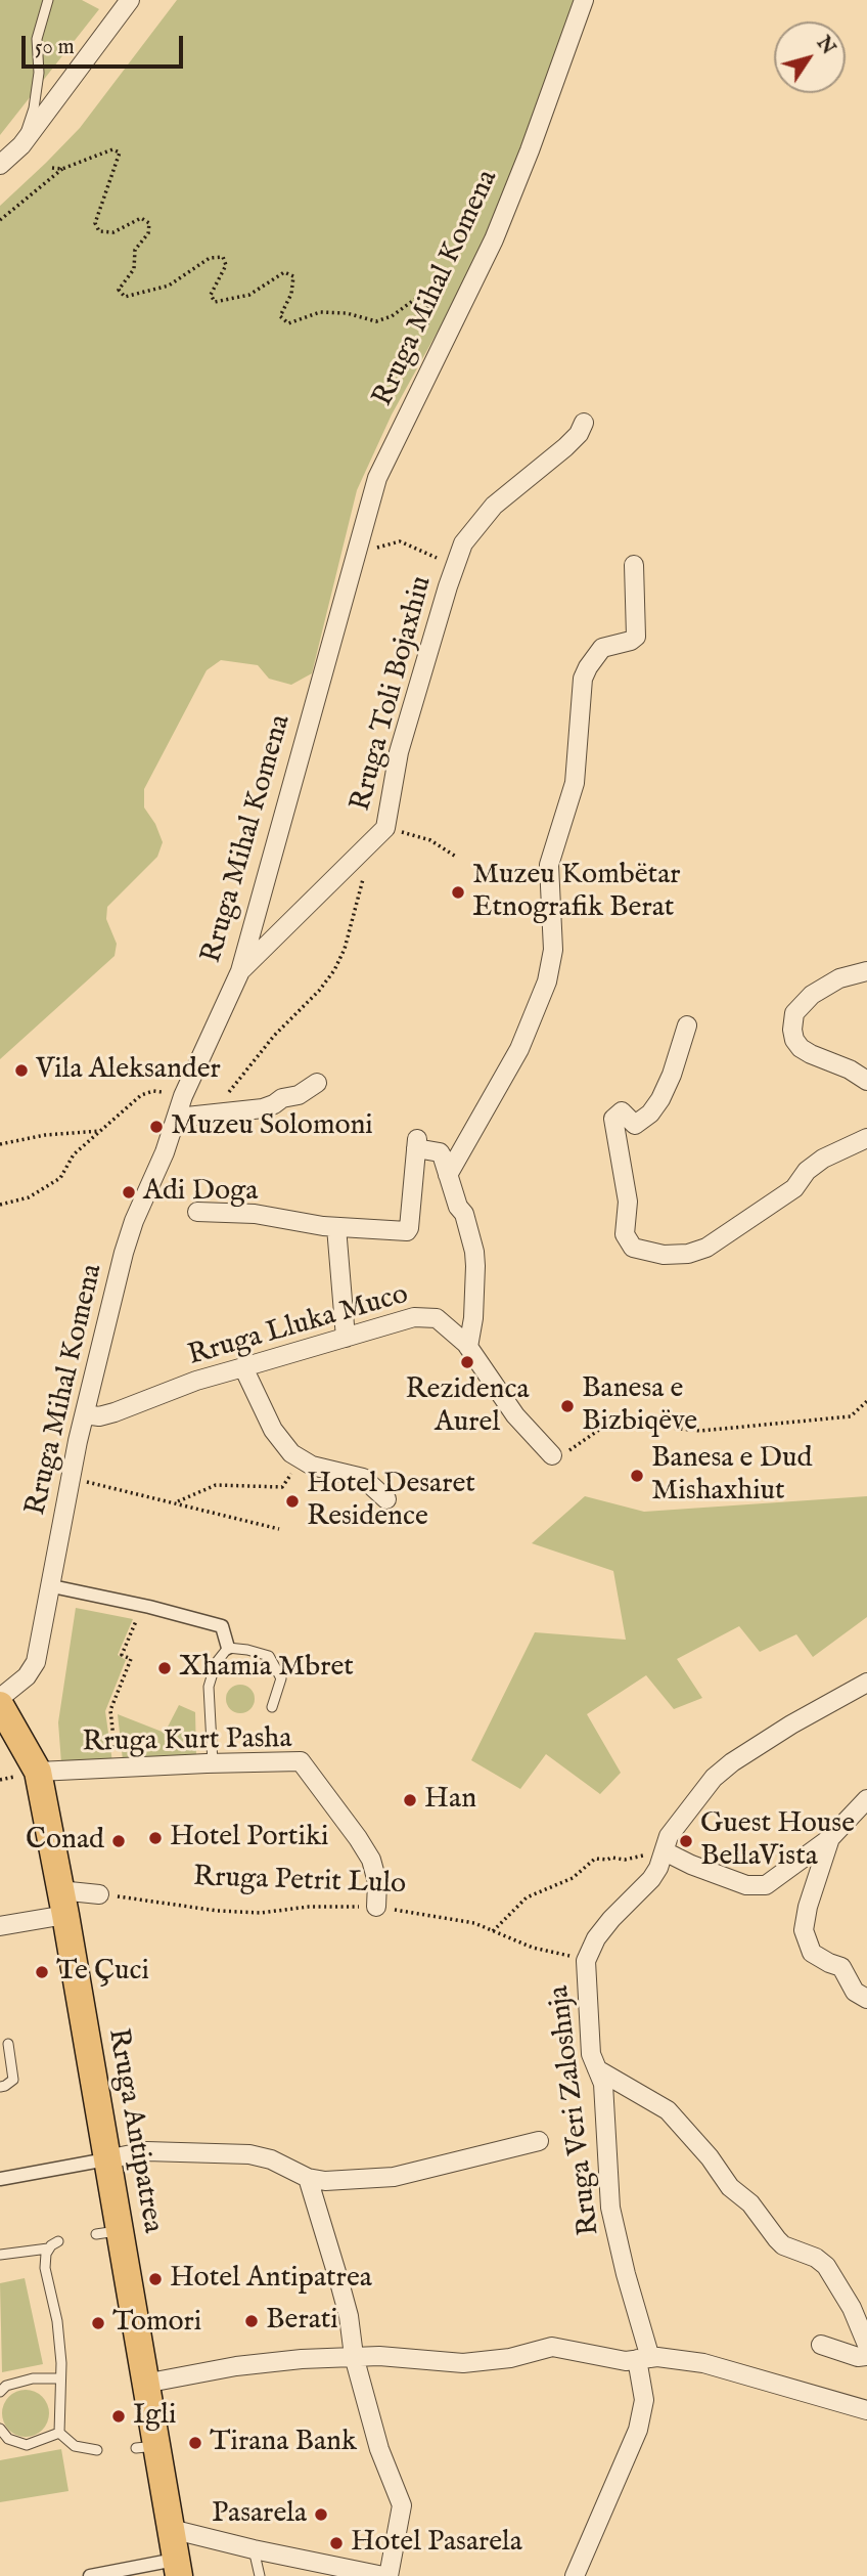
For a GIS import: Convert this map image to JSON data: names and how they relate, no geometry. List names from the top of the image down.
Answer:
{
  "streets": {
    "main road": ["Rruga Antipatrea"],
    "street": [
      "Rruga Mihal Komena",
      "Rruga Toli Bojaxhiu",
      "Rruga Lluka Muco",
      "Rruga Kurt Pasha",
      "Rruga Veri Zaloshnja"
    ],
    "path": ["Rruga Petrit Lulo"]
  },
  "crossings": [
    ["Rruga Mihal Komena", "Rruga Toli Bojaxhiu"],
    ["Rruga Mihal Komena", "Rruga Lluka Muco"],
    ["Rruga Kurt Pasha", "Rruga Petrit Lulo"],
    ["Rruga Kurt Pasha", "Rruga Antipatrea"]
  ],
  "places": [
    "Muzeu Kombëtar Etnografik Berat",
    "Vila Aleksander",
    "Muzeu Solomoni",
    "Adi Doga",
    "Rezidenca Aurel",
    "Banesa e Bizbiqëve",
    "Banesa e Dud Mishaxhiut",
    "Hotel Desaret Residence",
    "Xhamia Mbret",
    "Han",
    "Hotel Portiki",
    "Conad",
    "Guest House BellaVista",
    "Te Çuci",
    "Hotel Antipatrea",
    "Berati",
    "Tomori",
    "Igli",
    "Tirana Bank",
    "Pasarela",
    "Hotel Pasarela"
  ],
  "scale_bar": "50 m",
  "north": "top right"
}
